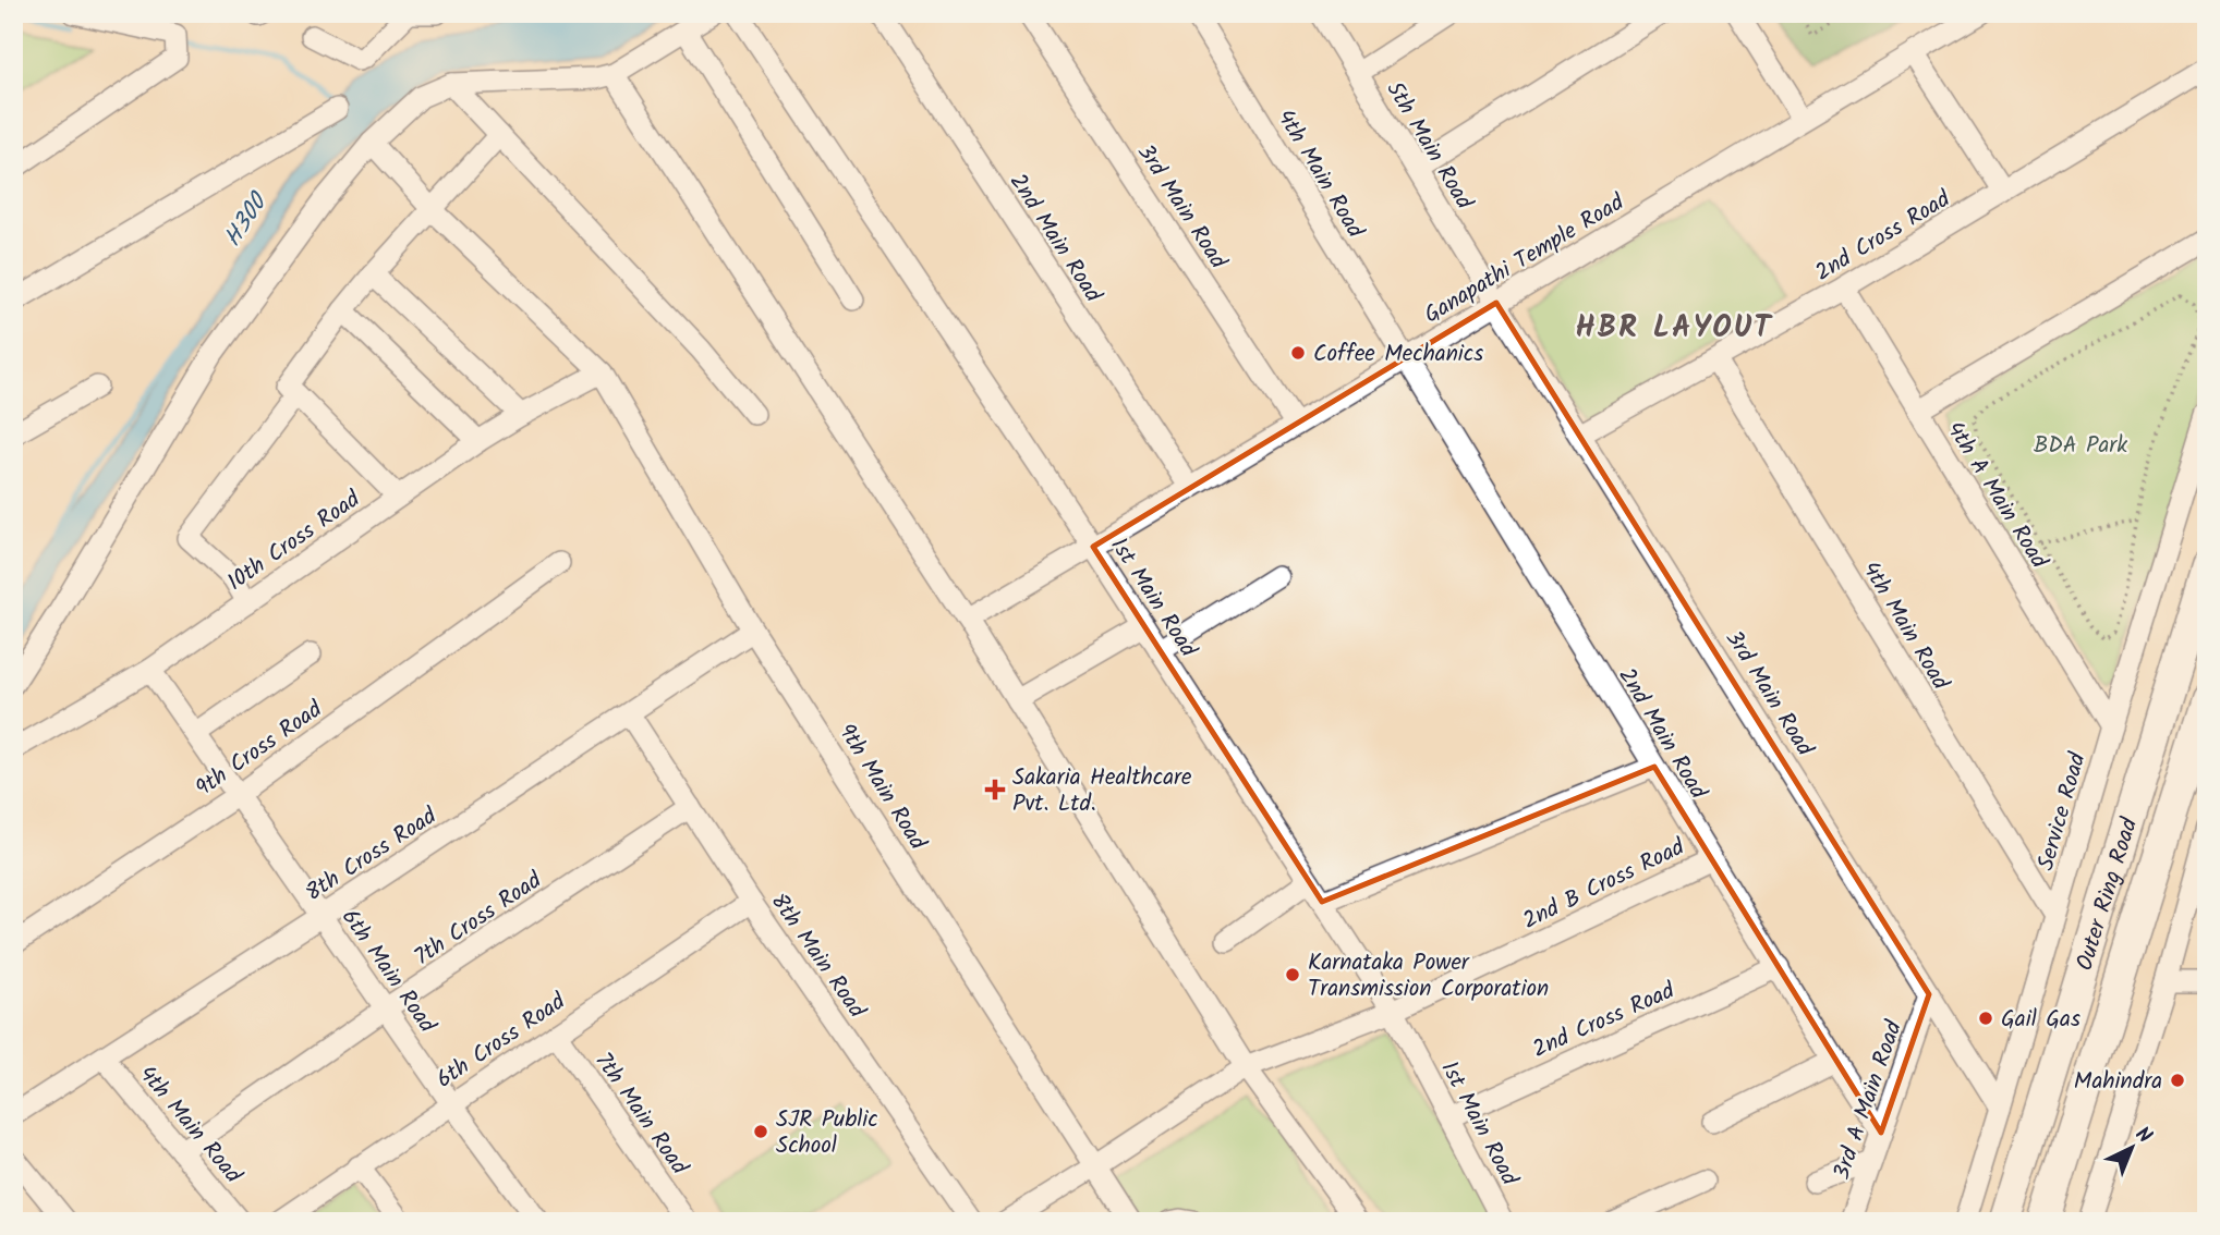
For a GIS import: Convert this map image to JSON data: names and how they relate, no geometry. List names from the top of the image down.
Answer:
{
  "streets": {
    "highway": ["Outer Ring Road"],
    "street": [
      "5th Main Road",
      "4th Main Road",
      "3rd Main Road",
      "2nd Cross Road",
      "2nd Main Road",
      "Ganapathi Temple Road",
      "4th A Main Road",
      "10th Cross Road",
      "1st Main Road",
      "9th Cross Road",
      "9th Main Road",
      "Service Road",
      "8th Cross Road",
      "2nd B Cross Road",
      "7th Cross Road",
      "8th Main Road",
      "6th Main Road",
      "6th Cross Road",
      "3rd A Main Road",
      "7th Main Road"
    ]
  },
  "crossings": [
    ["5th Main Road", "3rd Main Road"],
    ["5th Main Road", "Ganapathi Temple Road"],
    ["4th Main Road", "2nd Cross Road"],
    ["4th Main Road", "2nd Main Road"],
    ["4th Main Road", "Ganapathi Temple Road"],
    ["4th Main Road", "Service Road"],
    ["4th Main Road", "8th Cross Road"],
    ["4th Main Road", "7th Cross Road"],
    ["3rd Main Road", "2nd Cross Road"],
    ["3rd Main Road", "Ganapathi Temple Road"],
    ["3rd Main Road", "Service Road"],
    ["3rd Main Road", "3rd A Main Road"],
    ["2nd Cross Road", "2nd Main Road"],
    ["2nd Cross Road", "4th A Main Road"],
    ["2nd Cross Road", "1st Main Road"],
    ["2nd Main Road", "Ganapathi Temple Road"],
    ["2nd Main Road", "2nd B Cross Road"],
    ["2nd Main Road", "3rd A Main Road"],
    ["Ganapathi Temple Road", "1st Main Road"],
    ["4th A Main Road", "Service Road"],
    ["10th Cross Road", "9th Main Road"],
    ["10th Cross Road", "6th Main Road"],
    ["1st Main Road", "2nd B Cross Road"],
    ["9th Cross Road", "6th Main Road"],
    ["9th Main Road", "8th Cross Road"],
    ["9th Main Road", "2nd B Cross Road"],
    ["8th Cross Road", "8th Main Road"],
    ["8th Cross Road", "6th Main Road"],
    ["7th Cross Road", "8th Main Road"],
    ["7th Cross Road", "6th Main Road"],
    ["8th Main Road", "6th Cross Road"],
    ["6th Main Road", "6th Cross Road"],
    ["6th Cross Road", "7th Main Road"]
  ],
  "districts": ["HBR LAYOUT"],
  "water": ["H300"],
  "parks": ["BDA Park"],
  "places": {
    "other": [
      "Coffee Mechanics",
      "Karnataka Power Transmission Corporation",
      "Gail Gas",
      "Mahindra",
      "SJR Public School"
    ],
    "health": ["Sakaria Healthcare Pvt. Ltd."]
  },
  "north": "top right"
}
